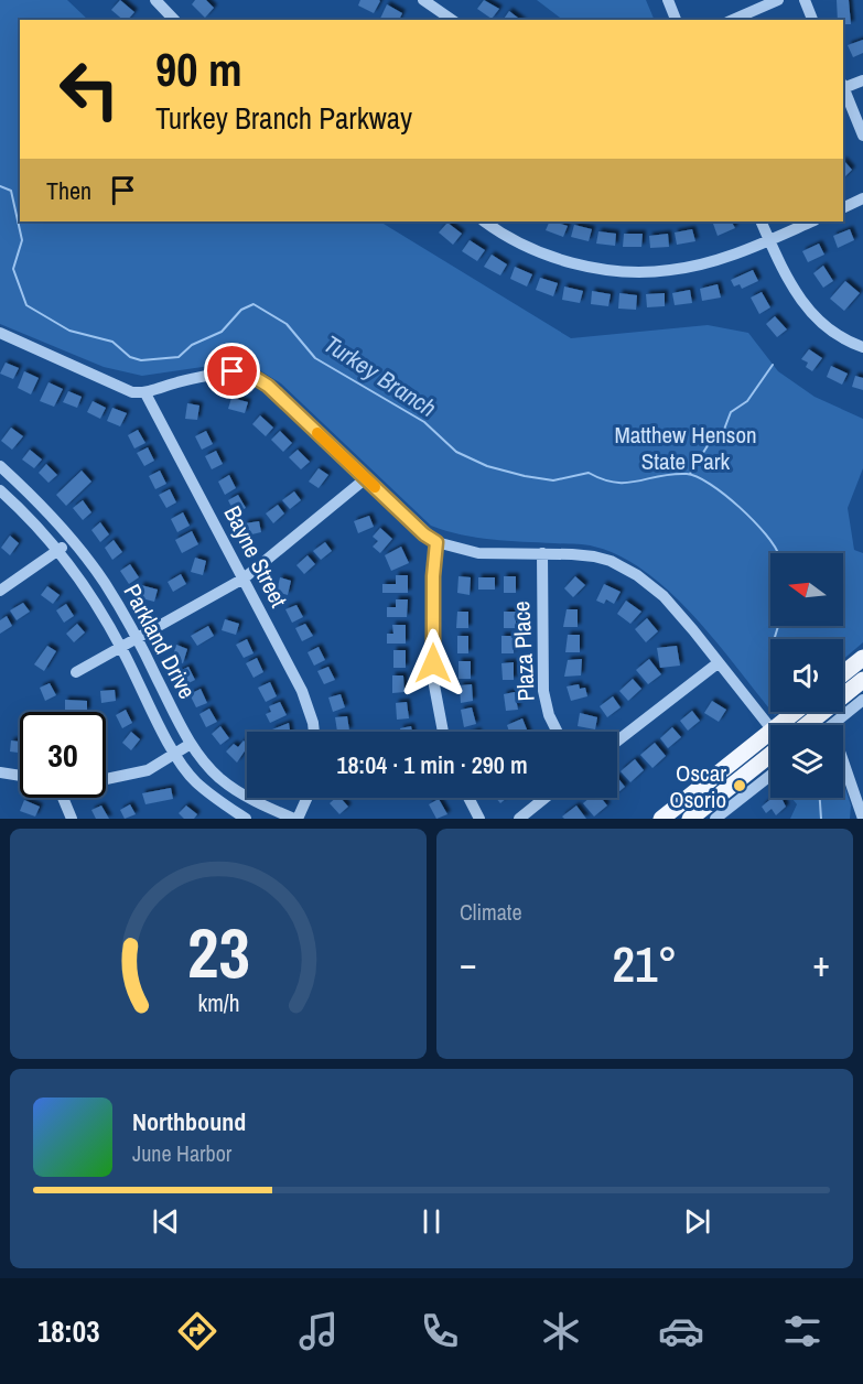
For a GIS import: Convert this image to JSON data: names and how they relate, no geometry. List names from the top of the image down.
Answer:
{
  "streets": {
    "street": ["Bayne Street", "Parkland Drive", "Plaza Place"]
  },
  "water": ["Turkey Branch"],
  "parks": ["Matthew Henson State Park"],
  "places": ["Oscar Osorio"],
  "north": "left",
  "page": {
    "turn": ["90 m", "Turkey Branch Parkway"],
    "then": "Then",
    "limit": "30",
    "trip": "18:04 · 1 min · 290 m",
    "tile": "Climate",
    "heat": ["−", "21°", "+"],
    "song": ["Northbound", "June Harbor"],
    "tabs": "18:03",
    "gauge": ["23", "km/h"]
  }
}
